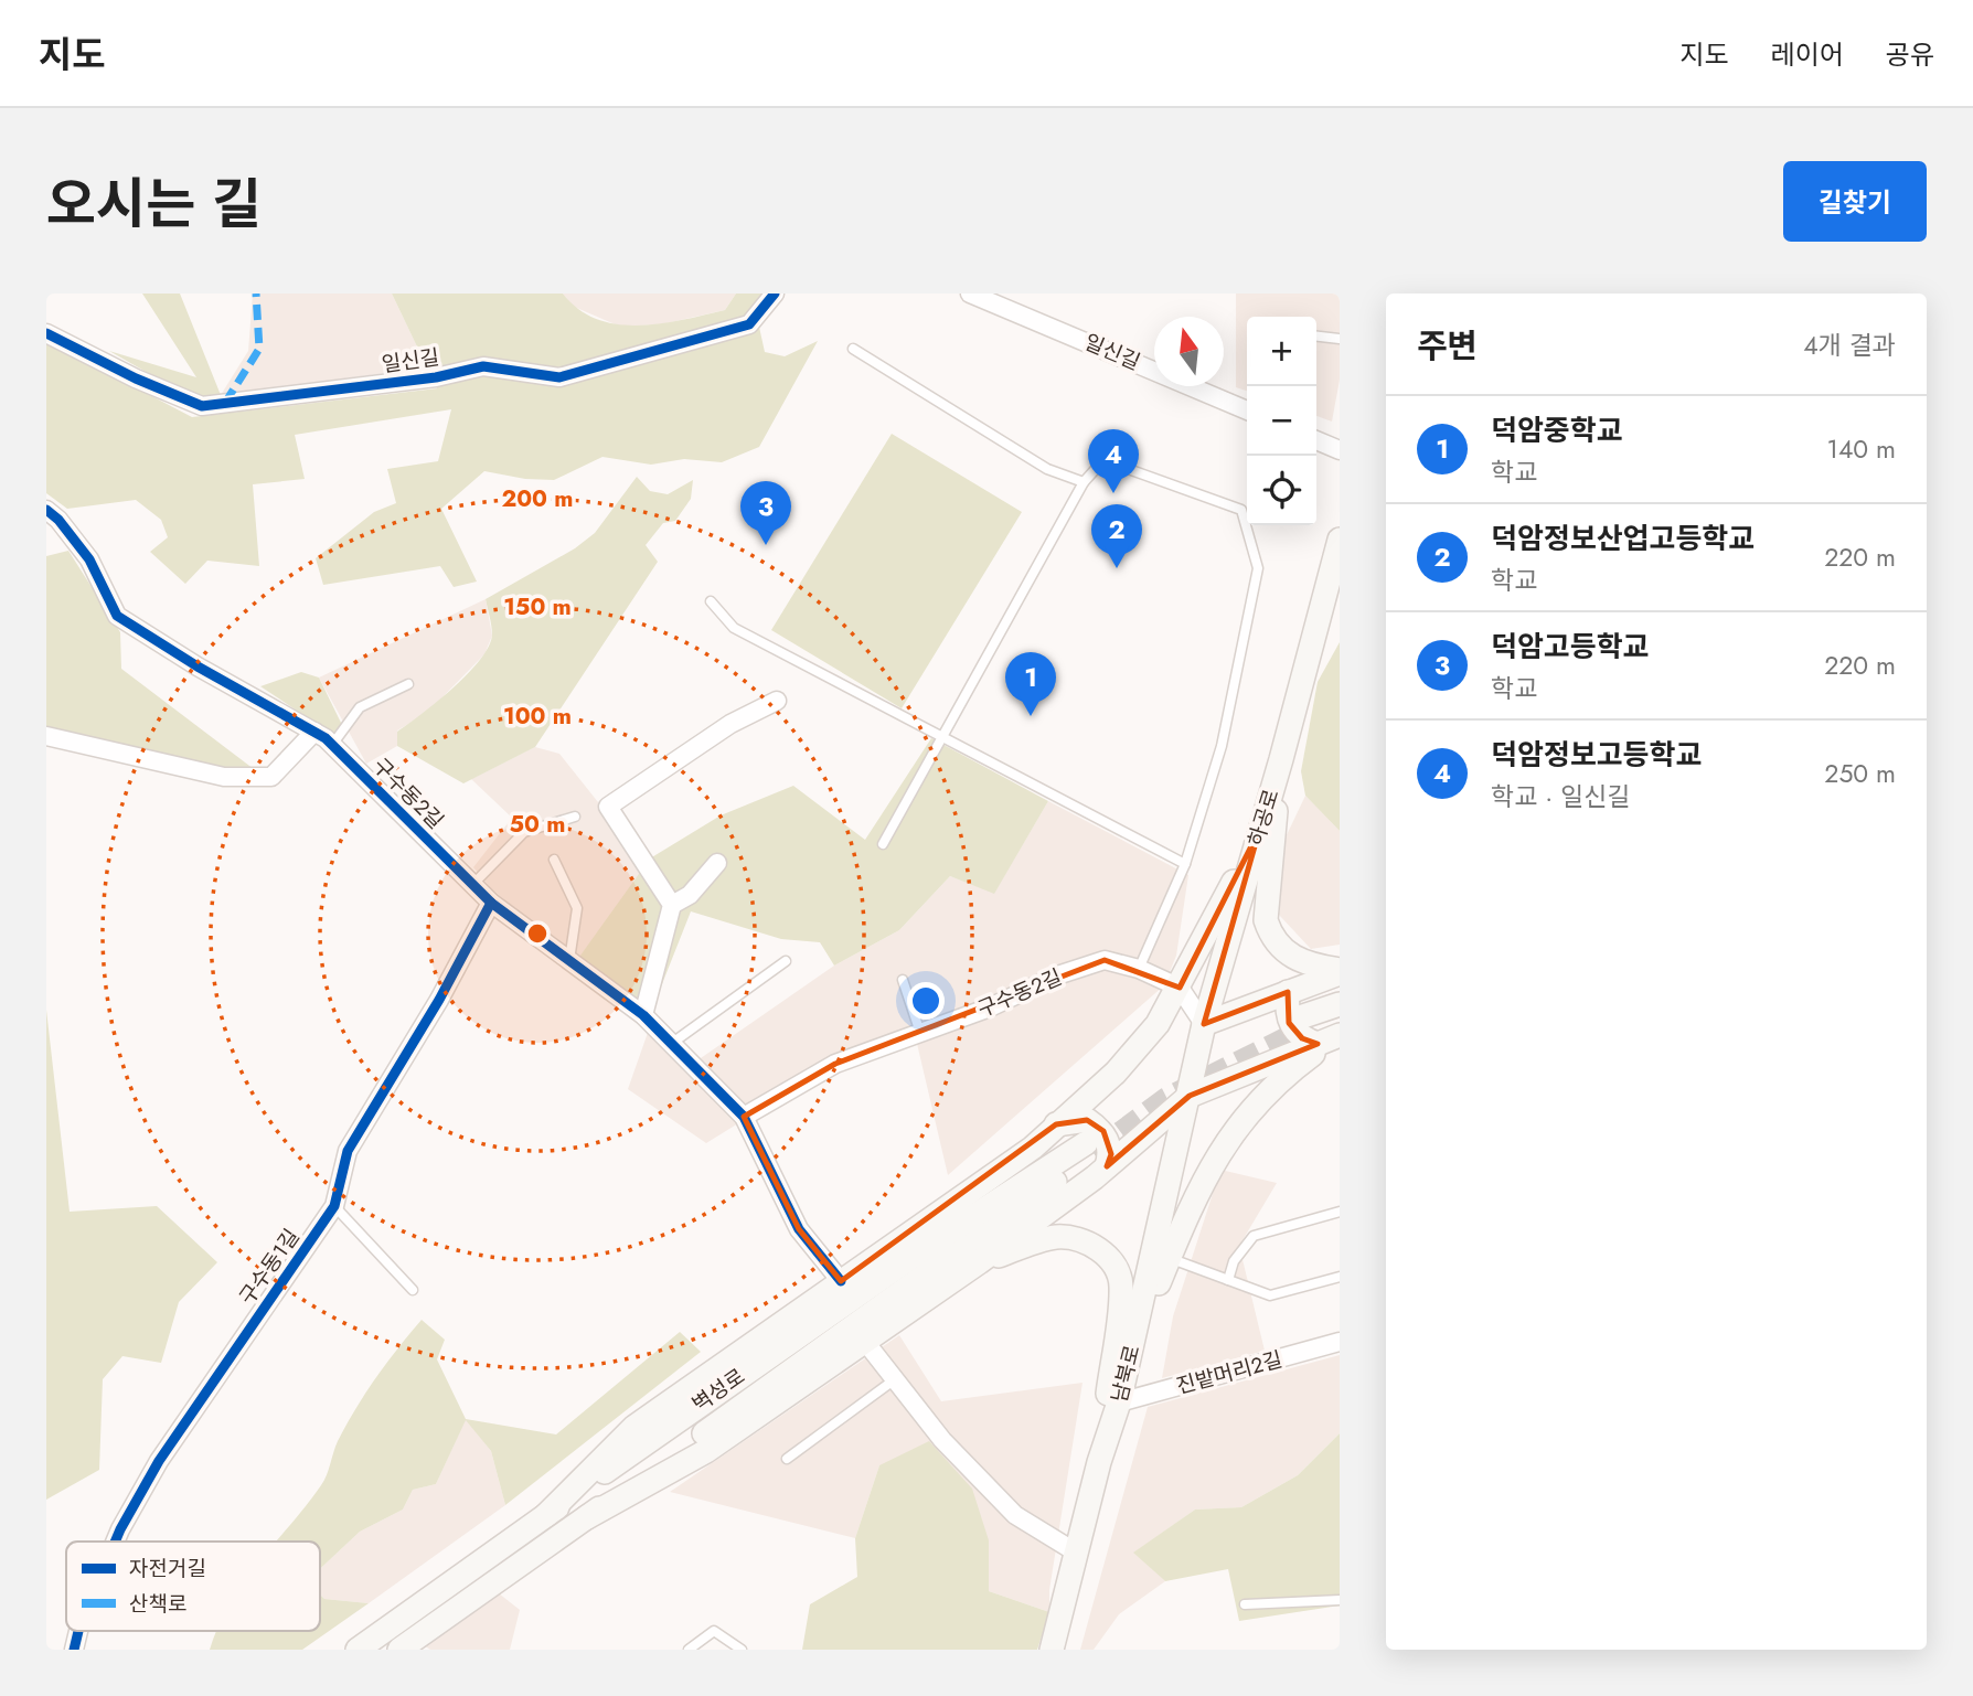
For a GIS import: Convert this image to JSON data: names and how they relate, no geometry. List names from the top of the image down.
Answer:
{
  "streets": {
    "main road": ["하공로", "남북로", "벽성로"],
    "street": [
      "일신길",
      "구수동2길",
      "구수동1길",
      "진밭머리2길"
    ]
  },
  "crossings": [
    ["구수동2길", "구수동1길"],
    ["하공로", "남북로"],
    ["진밭머리2길", "남북로"]
  ],
  "legend": ["자전거길", "산책로"],
  "north": "top",
  "page": {
    "header": "지도",
    "nav": ["지도", "레이어", "공유"],
    "title": "오시는 길",
    "buttons": "길찾기",
    "heading": ["주변", "4개 결과"],
    "map_buttons": ["+", "−"],
    "list": [
      {
        "mark": "1",
        "name": "덕암중학교",
        "note": "학교",
        "value": "140 m"
      },
      {
        "mark": "2",
        "name": "덕암정보산업고등학교",
        "note": "학교",
        "value": "220 m"
      },
      {
        "mark": "3",
        "name": "덕암고등학교",
        "note": "학교",
        "value": "220 m"
      },
      {
        "mark": "4",
        "name": "덕암정보고등학교",
        "note": "학교 · 일신길",
        "value": "250 m"
      }
    ],
    "pins": [
      "4",
      "3",
      "2",
      "1"
    ]
  },
  "rings": [
    "200 m",
    "150 m",
    "100 m",
    "50 m"
  ]
}
